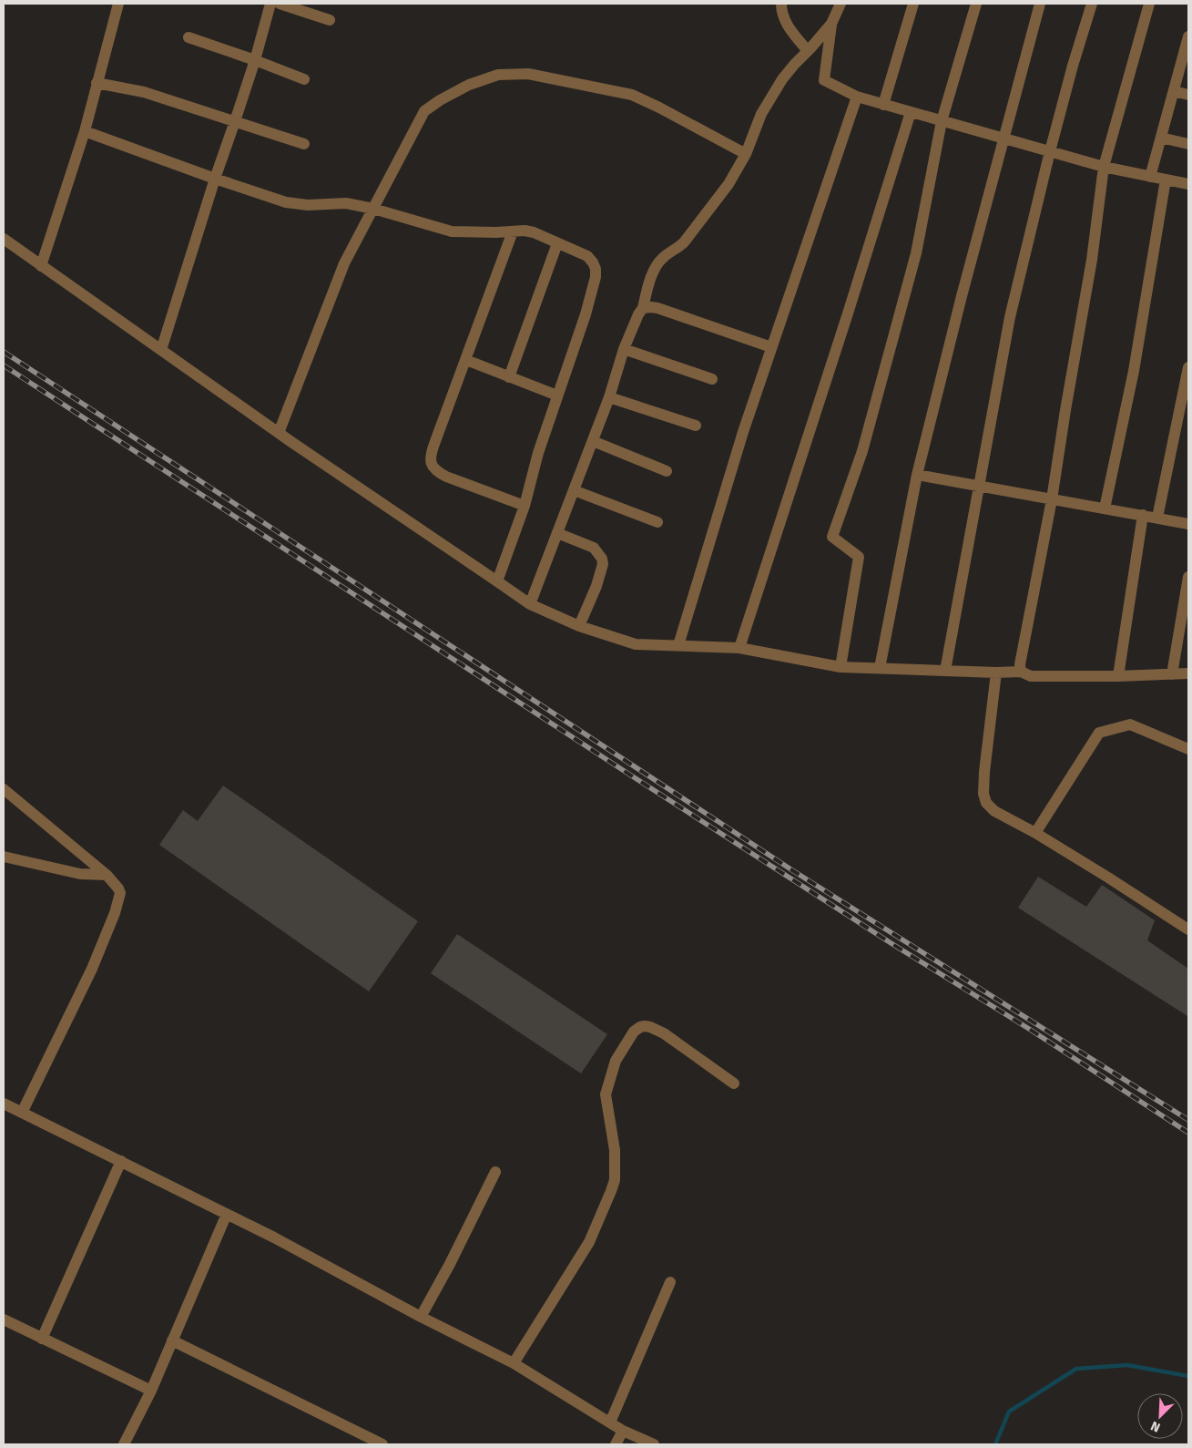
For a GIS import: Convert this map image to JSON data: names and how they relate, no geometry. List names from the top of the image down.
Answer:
{
  "north": "bottom left"
}
